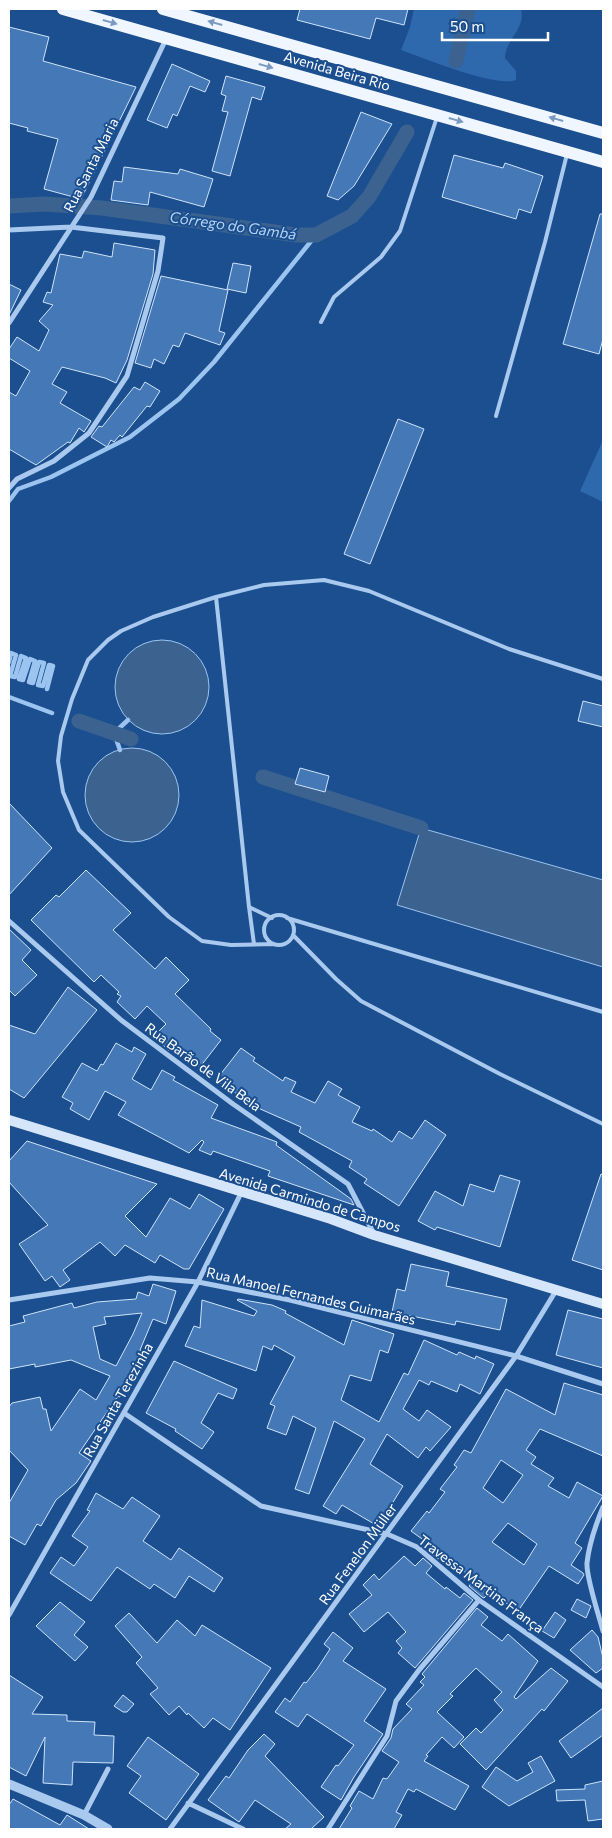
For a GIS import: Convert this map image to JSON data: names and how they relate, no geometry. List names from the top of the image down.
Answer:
{
  "streets": {
    "main road": ["Avenida Beira Rio", "Avenida Carmindo de Campos"],
    "street": [
      "Rua Santa Maria",
      "Rua Barão de Vila Bela",
      "Rua Manoel Fernandes Guimarães",
      "Rua Santa Terezinha",
      "Rua Fenelon Müller",
      "Travessa Martins França"
    ]
  },
  "crossings": [
    ["Avenida Beira Rio", "Rua Santa Maria"],
    ["Rua Barão de Vila Bela", "Avenida Carmindo de Campos"],
    ["Avenida Carmindo de Campos", "Rua Santa Terezinha"],
    ["Avenida Carmindo de Campos", "Rua Fenelon Müller"],
    ["Rua Manoel Fernandes Guimarães", "Rua Santa Terezinha"],
    ["Rua Manoel Fernandes Guimarães", "Rua Fenelon Müller"],
    ["Rua Santa Terezinha", "Travessa Martins França"],
    ["Rua Fenelon Müller", "Travessa Martins França"]
  ],
  "water": ["Córrego do Gambá"],
  "scale_bar": "50 m"
}
